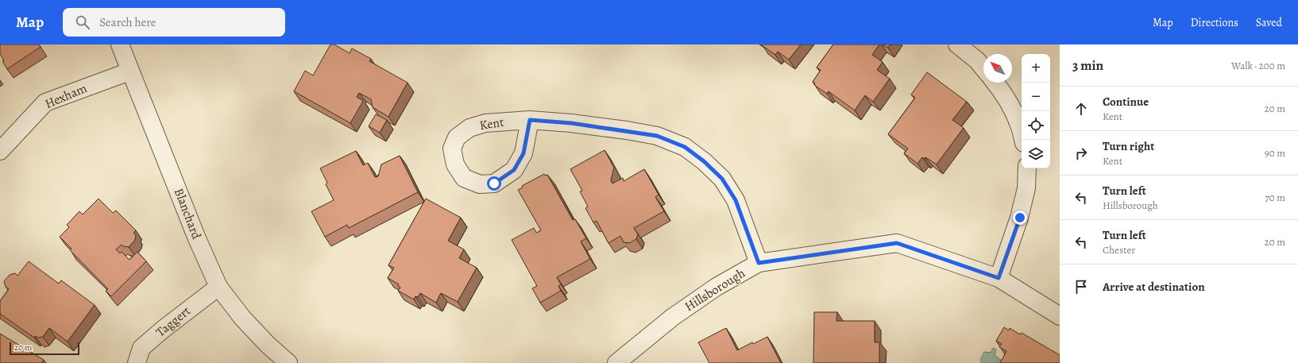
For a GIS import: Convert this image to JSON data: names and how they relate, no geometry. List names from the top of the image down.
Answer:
{
  "streets": {
    "street": [
      "Hexham",
      "Kent",
      "Blanchard",
      "Hillsborough",
      "Taggert"
    ]
  },
  "crossings": [
    ["Hexham", "Blanchard"],
    ["Kent", "Hillsborough"],
    ["Blanchard", "Taggert"]
  ],
  "scale_bar": "20 m",
  "north": "top left",
  "page": {
    "header": "Map",
    "search": "Search here",
    "nav": ["Map", "Directions", "Saved"],
    "heading": ["3 min", "Walk · 200 m"],
    "map_buttons": ["+", "−"],
    "list": [
      ["Continue", "Kent", "20 m"],
      ["Turn right", "Kent", "90 m"],
      ["Turn left", "Hillsborough", "70 m"],
      ["Turn left", "Chester", "20 m"],
      "Arrive at destination"
    ],
    "scale": "20 m"
  }
}
